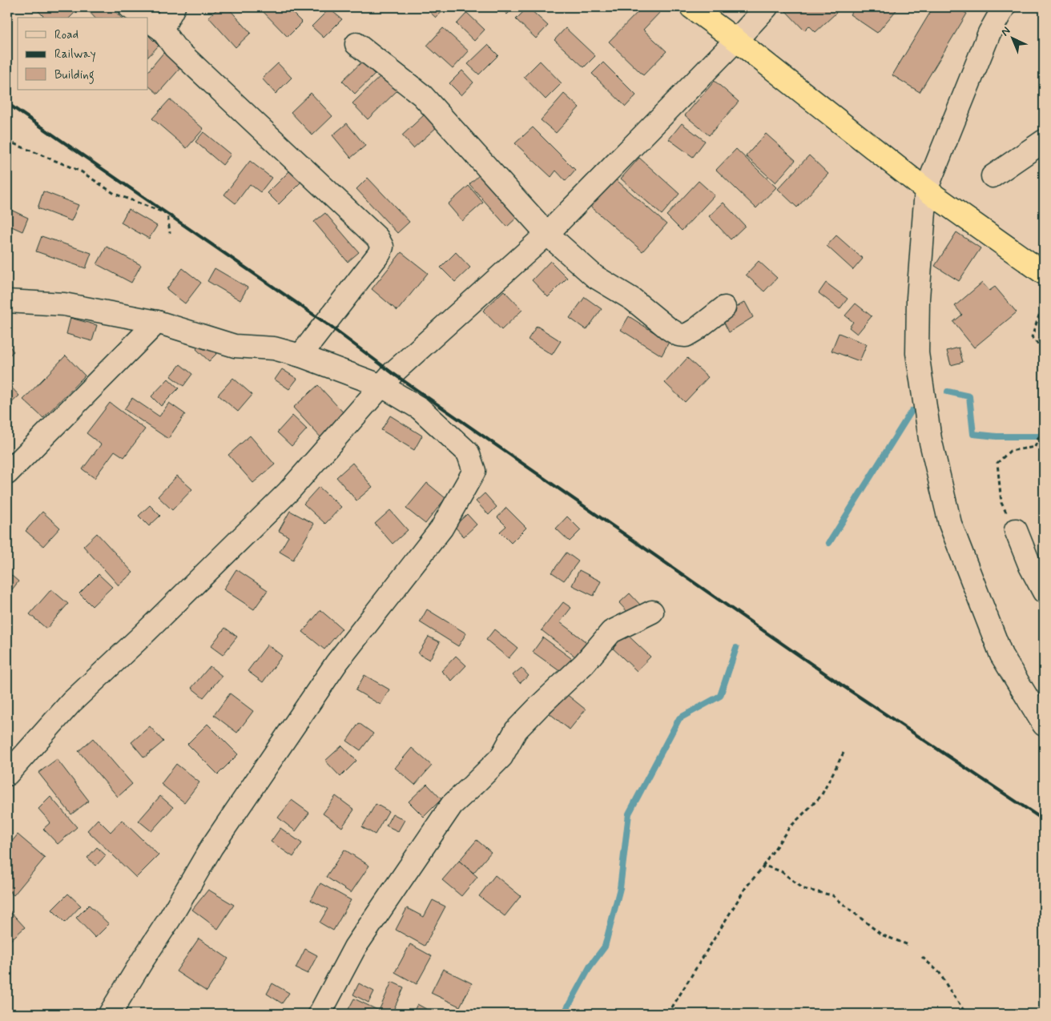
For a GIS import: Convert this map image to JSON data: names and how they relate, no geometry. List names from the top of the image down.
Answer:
{
  "legend": ["Road", "Railway", "Building"],
  "north": "top left"
}
